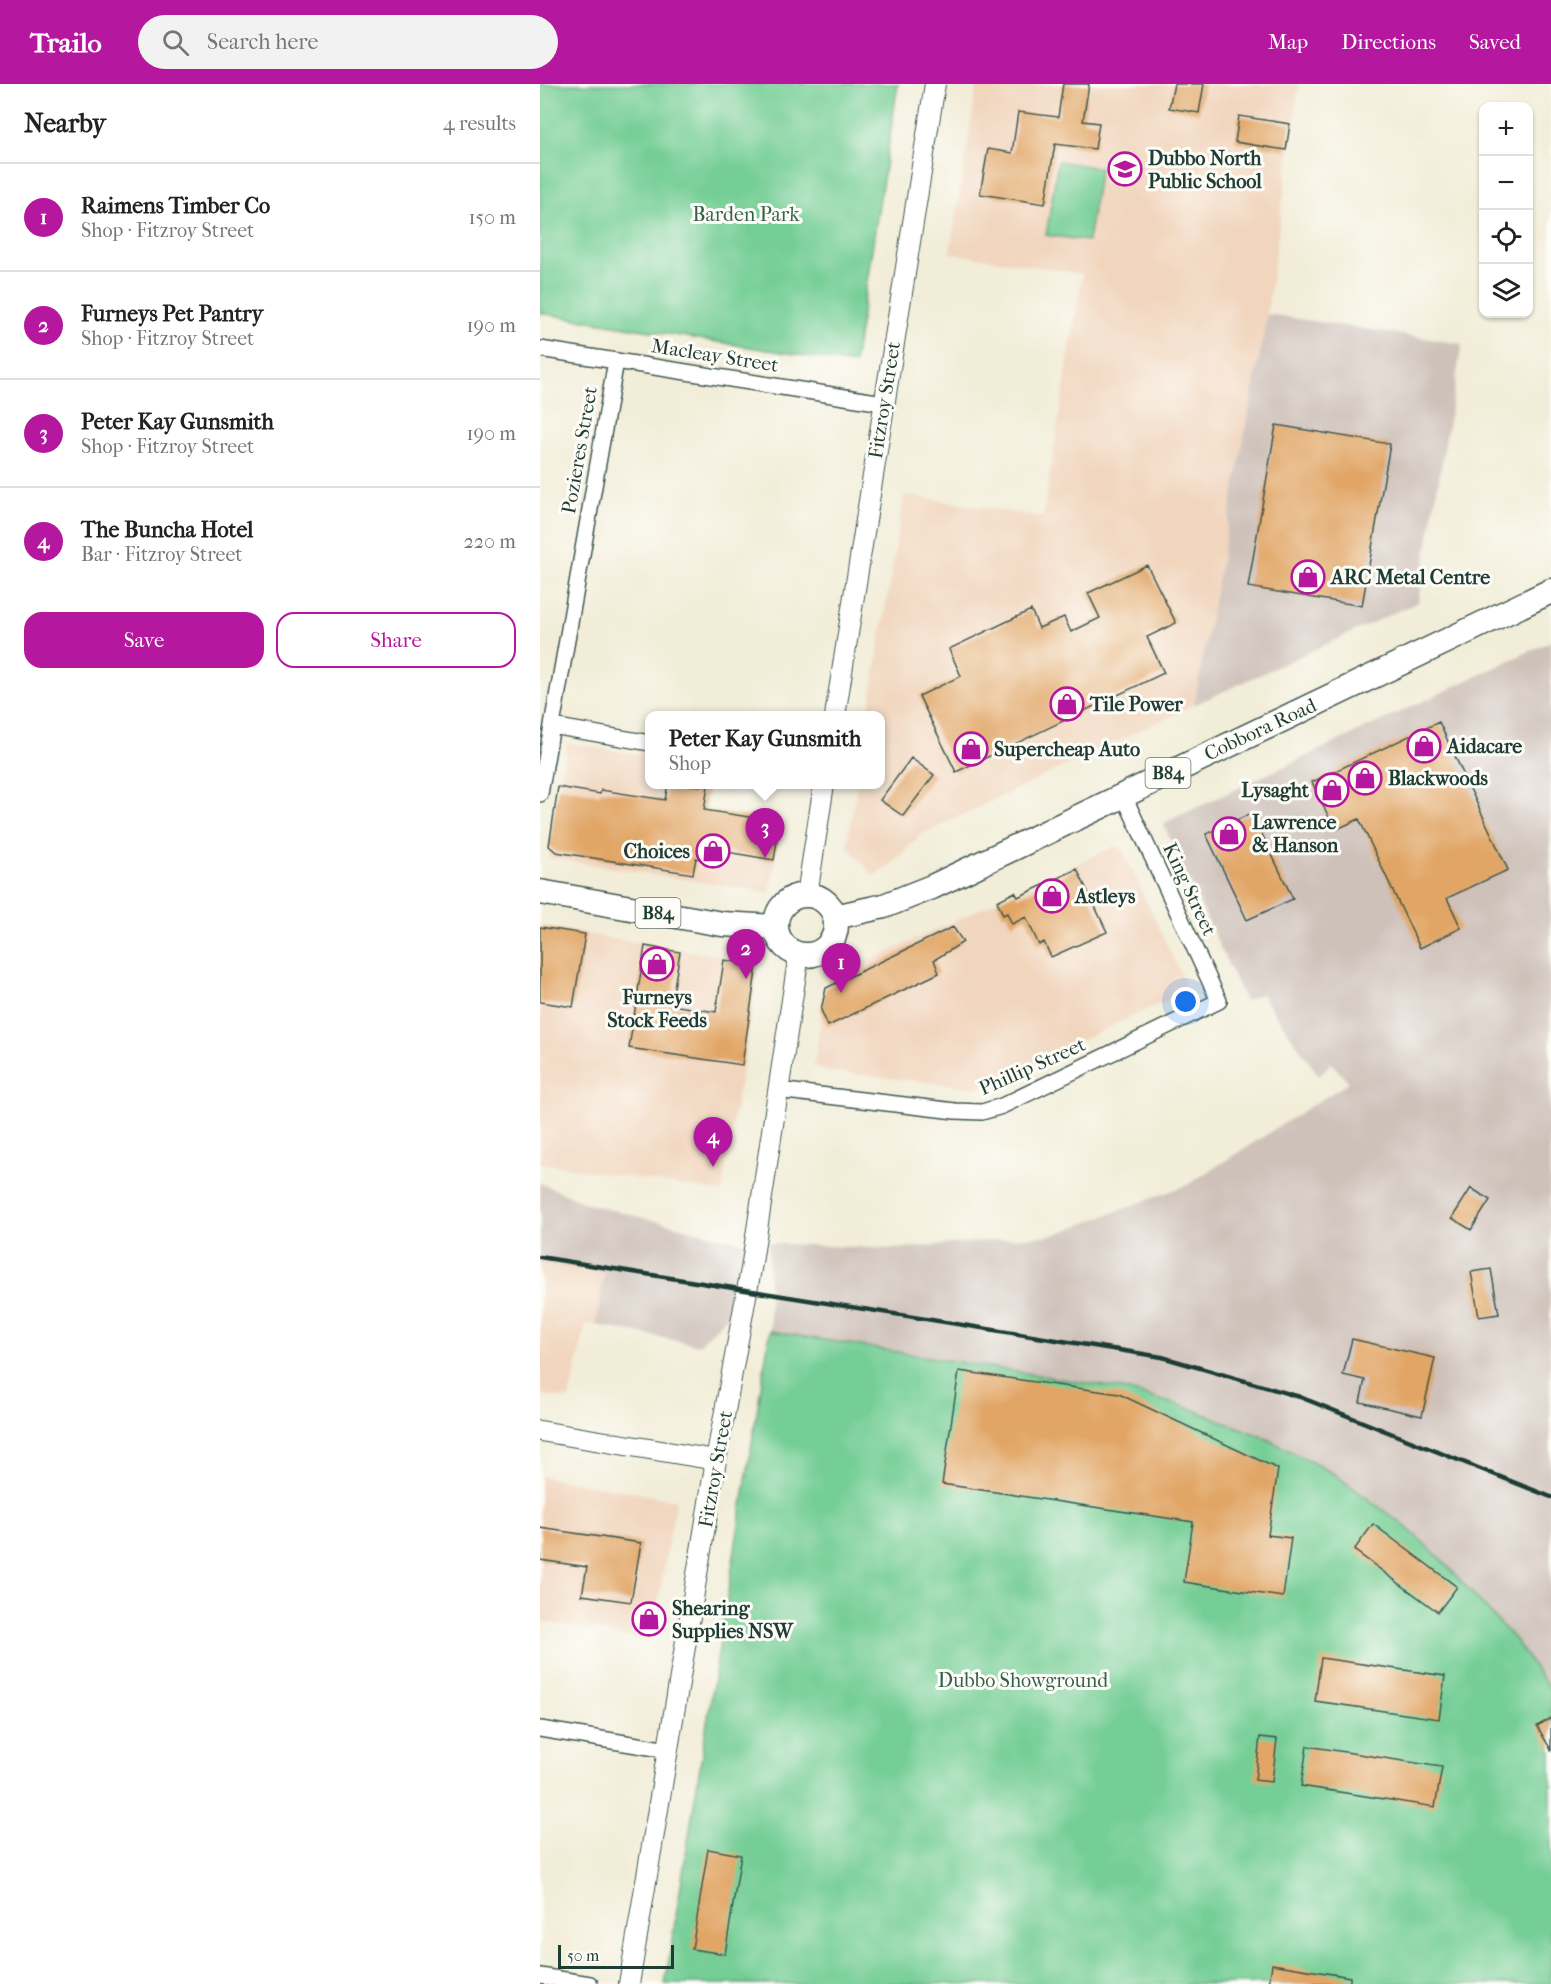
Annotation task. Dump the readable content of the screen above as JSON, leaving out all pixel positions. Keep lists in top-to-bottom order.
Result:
{
  "streets": {
    "main road": ["Cobbora Road", "B84"],
    "street": [
      "Macleay Street",
      "Fitzroy Street",
      "Pozieres Street",
      "King Street",
      "Phillip Street"
    ]
  },
  "crossings": [
    ["Macleay Street", "Fitzroy Street"],
    ["Macleay Street", "Pozieres Street"],
    ["Fitzroy Street", "Cobbora Road"],
    ["Fitzroy Street", "B84"],
    ["Fitzroy Street", "Phillip Street"],
    ["Cobbora Road", "B84"],
    ["Cobbora Road", "King Street"],
    ["King Street", "Phillip Street"]
  ],
  "parks": ["Barden Park", "Dubbo Showground"],
  "places": {
    "school or university": ["Dubbo North Public School"],
    "shop": [
      "ARC Metal Centre",
      "Tile Power",
      "Aidacare",
      "Supercheap Auto",
      "Blackwoods",
      "Lysaght",
      "Lawrence & Hanson",
      "Choices",
      "Astleys",
      "Furneys Stock Feeds",
      "Shearing Supplies NSW"
    ]
  },
  "scale_bar": "50 m",
  "page": {
    "header": "Trailo",
    "search": "Search here",
    "nav": ["Map", "Directions", "Saved"],
    "heading": ["Nearby", "4 results"],
    "map_buttons": ["+", "−"],
    "list": [
      {
        "mark": "1",
        "name": "Raimens Timber Co",
        "note": "Shop · Fitzroy Street",
        "value": "150 m"
      },
      {
        "mark": "2",
        "name": "Furneys Pet Pantry",
        "note": "Shop · Fitzroy Street",
        "value": "190 m"
      },
      {
        "mark": "3",
        "name": "Peter Kay Gunsmith",
        "note": "Shop · Fitzroy Street",
        "value": "190 m"
      },
      {
        "mark": "4",
        "name": "The Buncha Hotel",
        "note": "Bar · Fitzroy Street",
        "value": "220 m"
      }
    ],
    "buttons": ["Save", "Share"],
    "popup": ["Peter Kay Gunsmith", "Shop"],
    "pins": [
      "3",
      "2",
      "1",
      "4"
    ],
    "scale": "50 m"
  }
}
